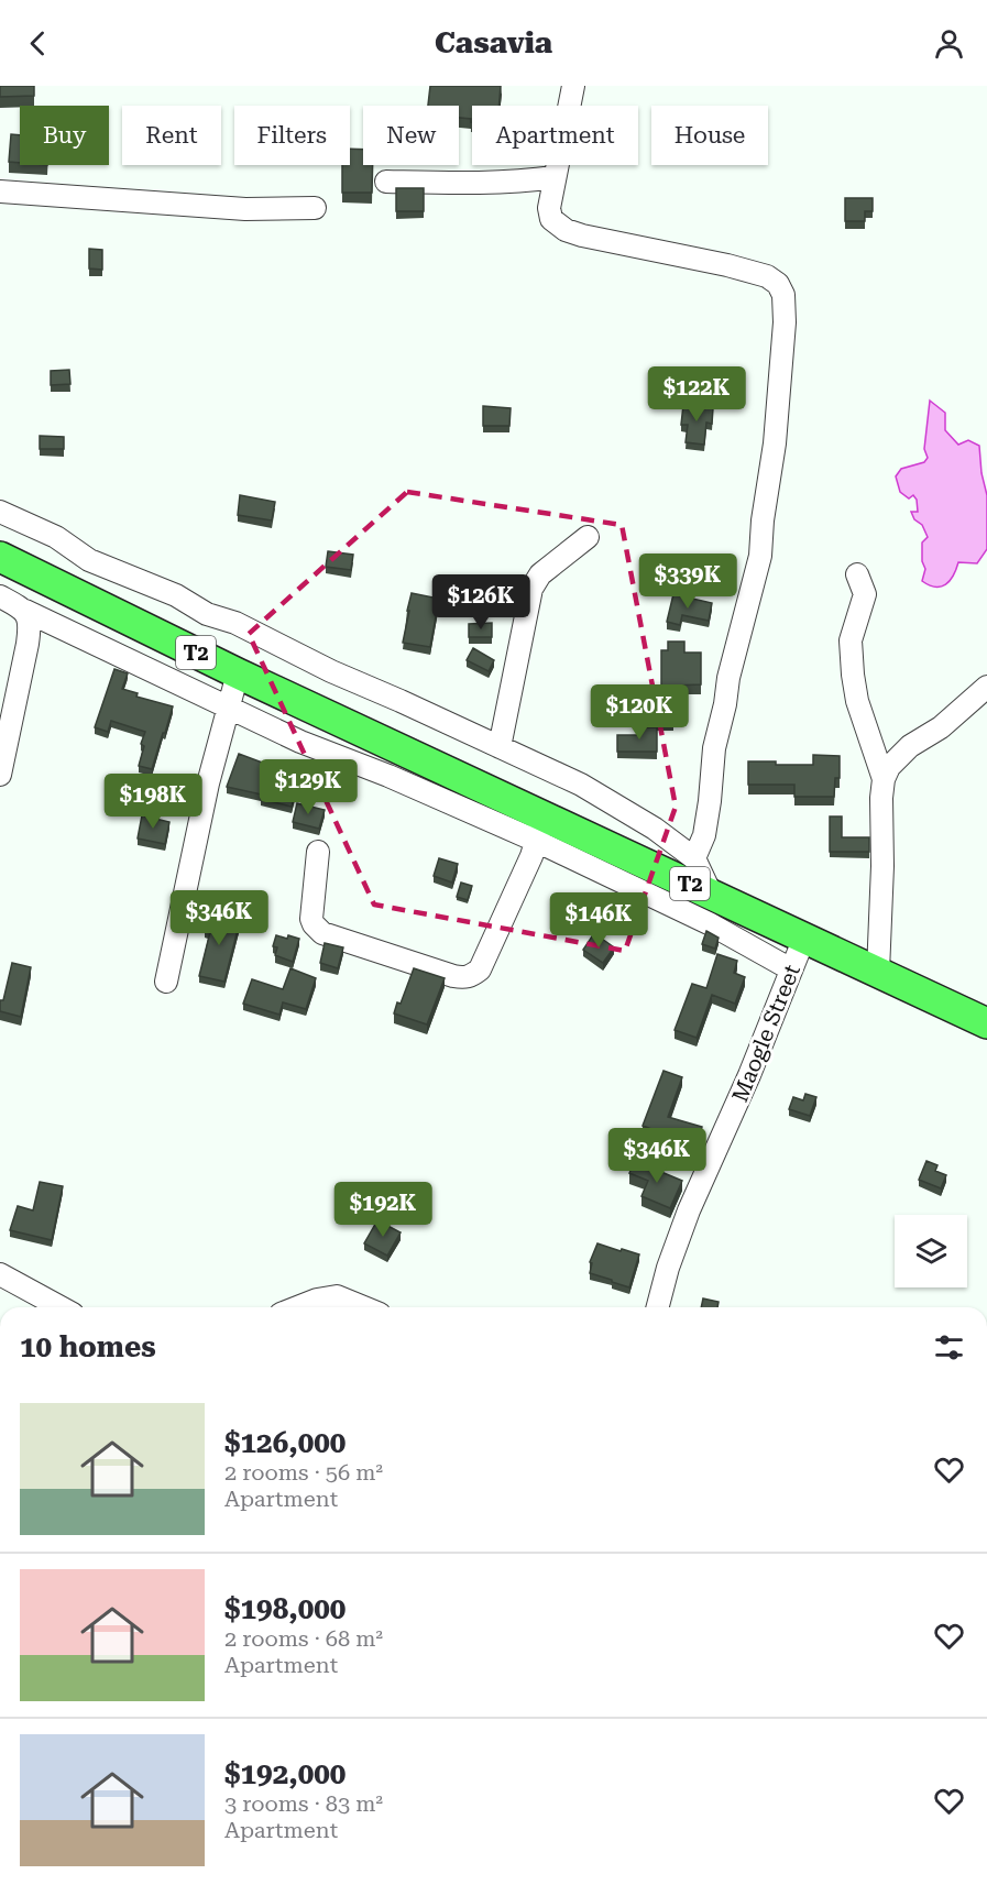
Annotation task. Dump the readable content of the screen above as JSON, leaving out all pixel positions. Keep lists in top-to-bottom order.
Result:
{
  "streets": {
    "highway": ["T2"],
    "street": ["Maogle Street"]
  },
  "crossings": [
    ["T2", "Maogle Street"]
  ],
  "page": {
    "header": "Casavia",
    "chip": [
      "Buy",
      "Rent",
      "Filters",
      "New",
      "Apartment",
      "House"
    ],
    "price": [
      "$122K",
      "$339K",
      "$126K",
      "$120K",
      "$129K",
      "$198K",
      "$346K",
      "$146K",
      "$346K",
      "$192K"
    ],
    "heading": "10 homes",
    "list": [
      {
        "name": "$126,000",
        "note": "2 rooms · 56 m² · Apartment"
      },
      {
        "name": "$198,000",
        "note": "2 rooms · 68 m² · Apartment"
      },
      {
        "name": "$192,000",
        "note": "3 rooms · 83 m² · Apartment"
      }
    ]
  }
}
